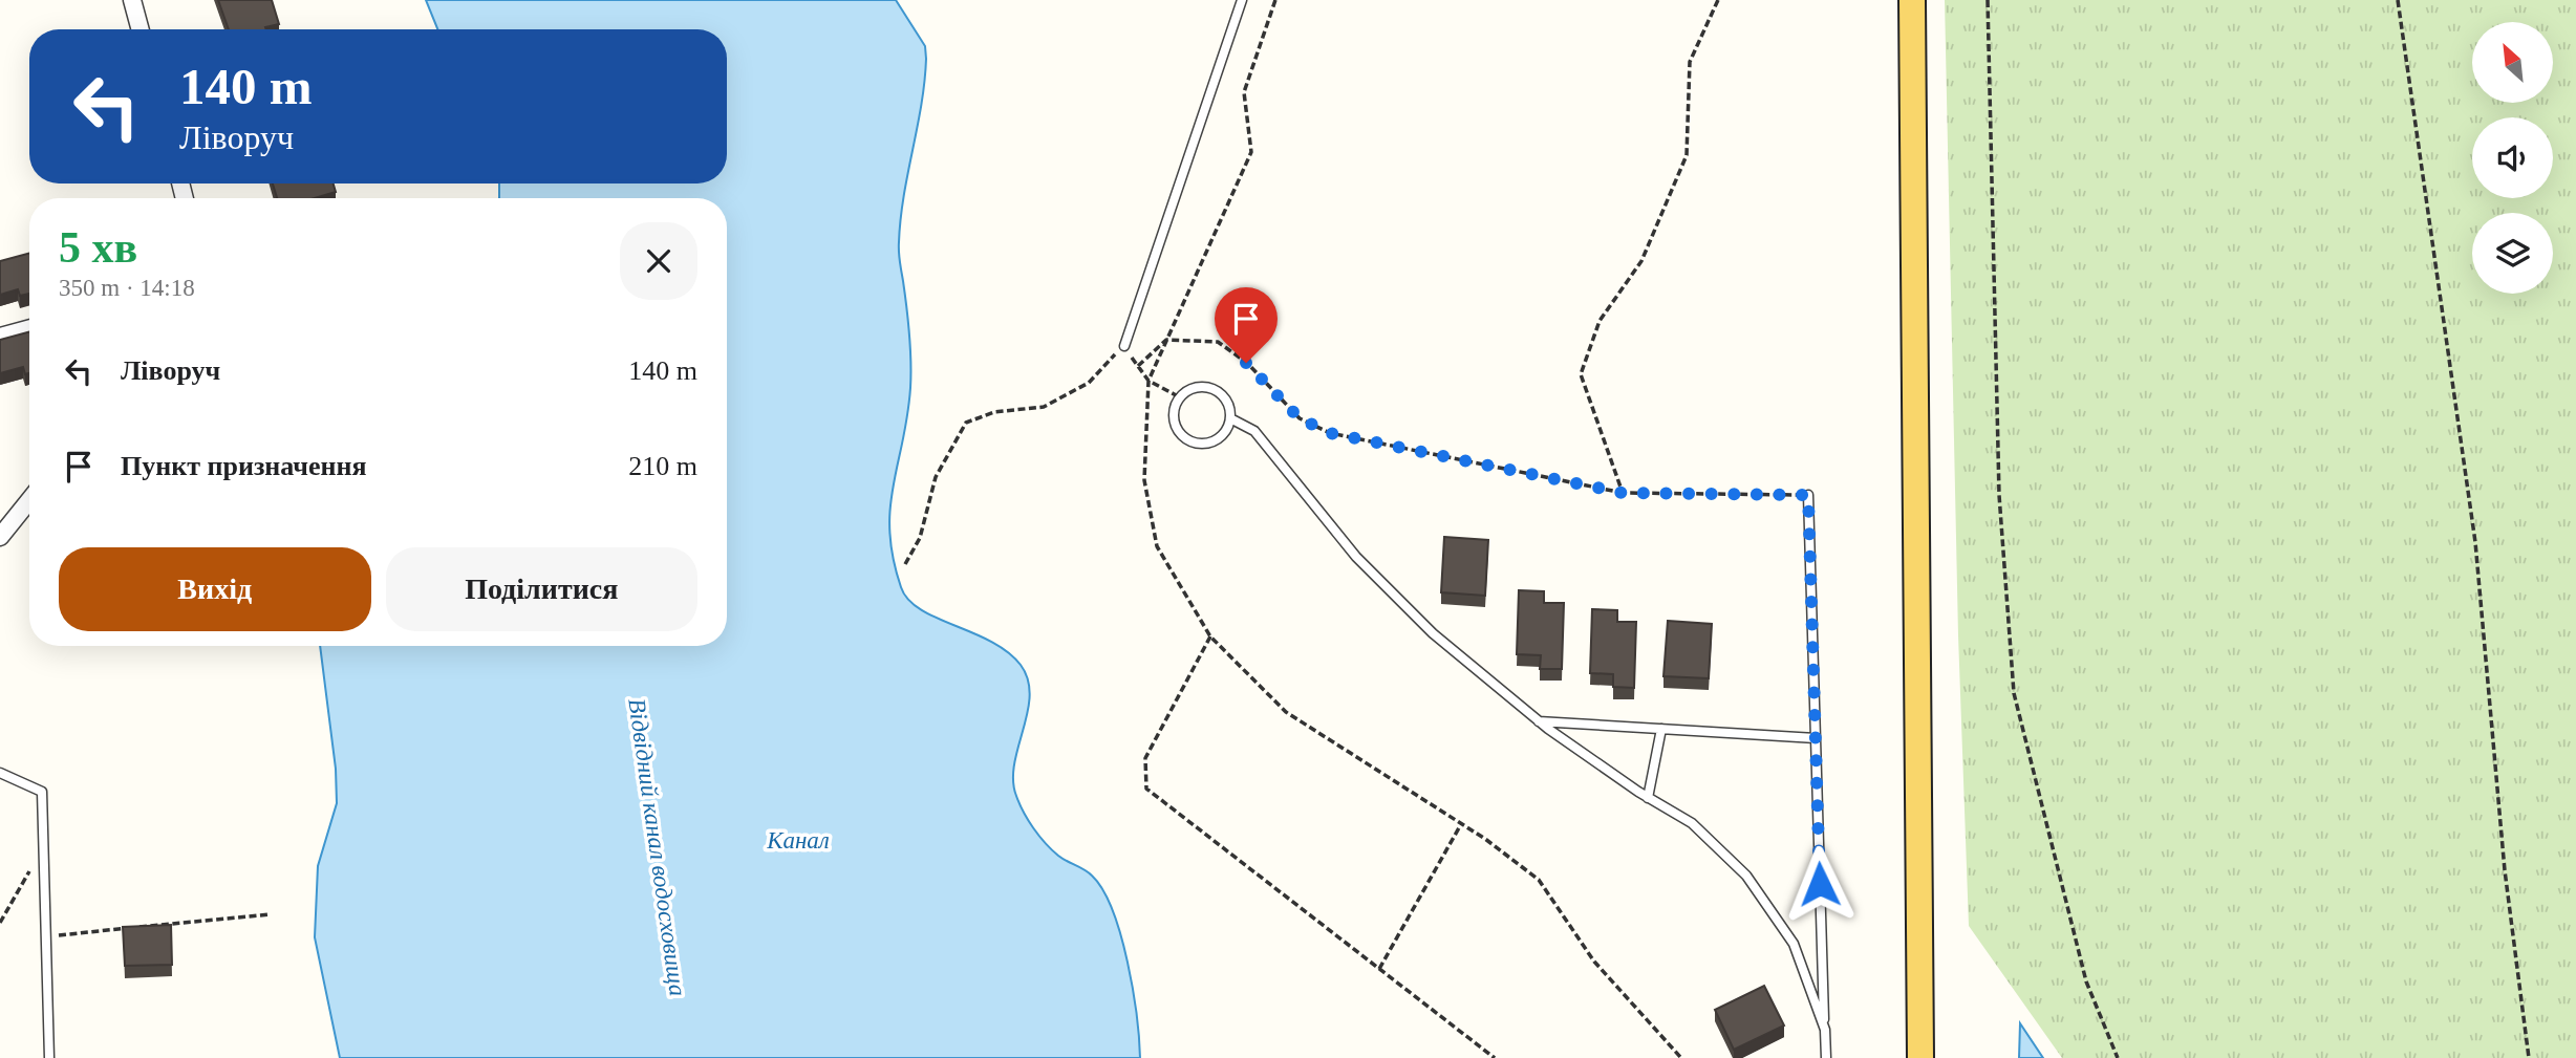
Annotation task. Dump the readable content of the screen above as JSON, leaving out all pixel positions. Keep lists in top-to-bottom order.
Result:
{
  "water": ["Канал", "Відвідний канал водосховища"],
  "north": "top left",
  "page": {
    "turn": ["140 m", "Ліворуч"],
    "heading": ["5 хв", "350 m · 14:18"],
    "list": [
      {
        "name": "Ліворуч",
        "value": "140 m"
      },
      {
        "name": "Пункт призначення",
        "value": "210 m"
      }
    ],
    "buttons": ["Вихід", "Поділитися"]
  }
}
